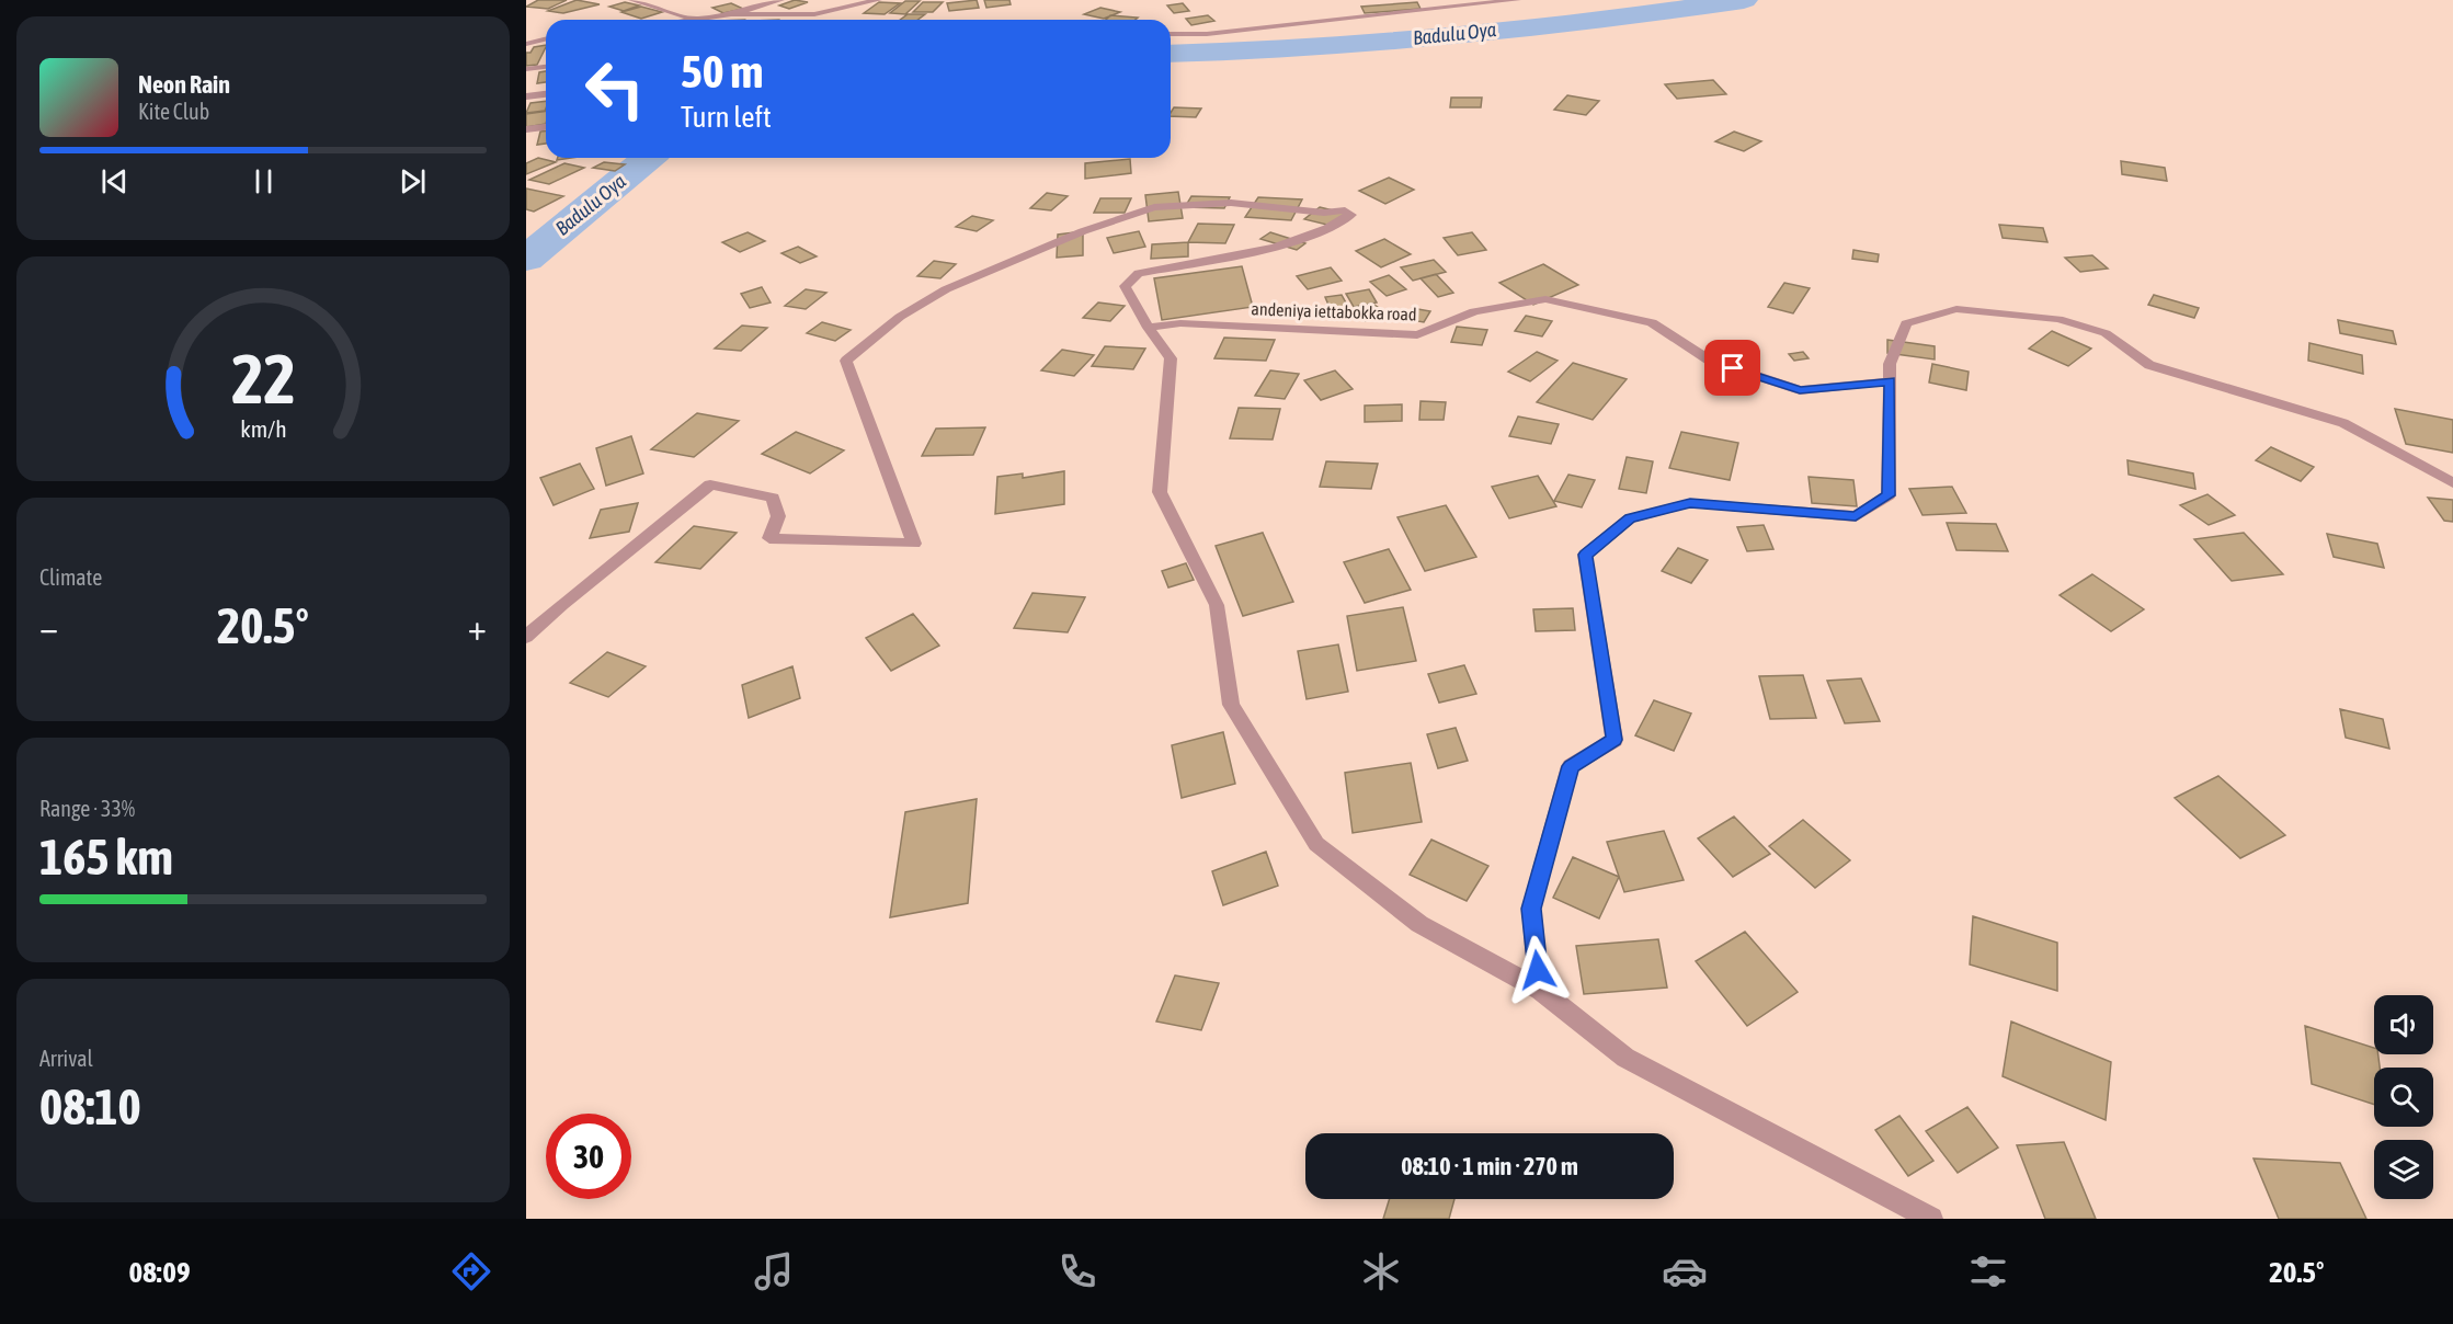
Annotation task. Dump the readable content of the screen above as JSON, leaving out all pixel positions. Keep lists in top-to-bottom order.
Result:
{
  "streets": {
    "street": ["andeniya iettabokka road"]
  },
  "water": ["Badulu Oya"],
  "page": {
    "turn": ["50 m", "Turn left"],
    "song": ["Neon Rain", "Kite Club"],
    "tile": [
      "Climate",
      ["Range · 33%", "165 km"],
      ["Arrival", "08:10"]
    ],
    "heat": ["−", "20.5°", "+"],
    "limit": "30",
    "trip": "08:10 · 1 min · 270 m",
    "tabs": ["08:09", "20.5°"],
    "gauge": ["22", "km/h"]
  }
}
